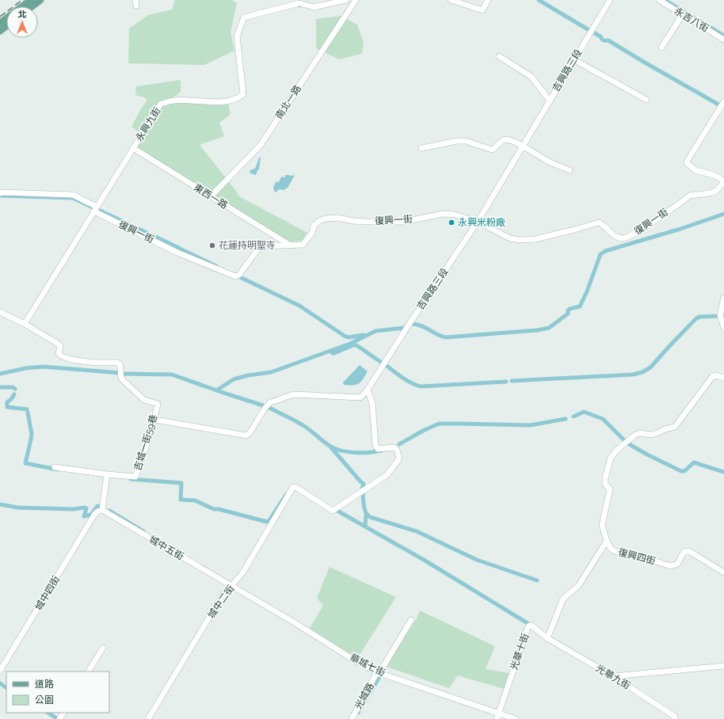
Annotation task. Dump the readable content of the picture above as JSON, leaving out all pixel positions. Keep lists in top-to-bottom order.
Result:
{
  "streets": {
    "street": [
      "永吉八街",
      "吉興路三段",
      "南北一路",
      "永興九街",
      "東西一路",
      "復興一街",
      "吉城一街59巷",
      "城中五街",
      "復興四街",
      "城中四街",
      "城中二街",
      "光華十街",
      "華城七街",
      "光華九街",
      "光城路"
    ]
  },
  "crossings": [
    ["吉興路三段", "復興一街"],
    ["吉興路三段", "城中二街"],
    ["南北一路", "東西一路"],
    ["永興九街", "東西一路"],
    ["永興九街", "復興一街"],
    ["永興九街", "吉城一街59巷"],
    ["東西一路", "復興一街"],
    ["城中五街", "城中四街"],
    ["城中五街", "城中二街"],
    ["城中五街", "華城七街"],
    ["城中二街", "華城七街"],
    ["光華十街", "華城七街"],
    ["光華十街", "光華九街"],
    ["華城七街", "光城路"]
  ],
  "places": ["永興米粉廠", "花蓮持明聖寺"],
  "legend": ["道路", "公園"],
  "north": "top"
}
